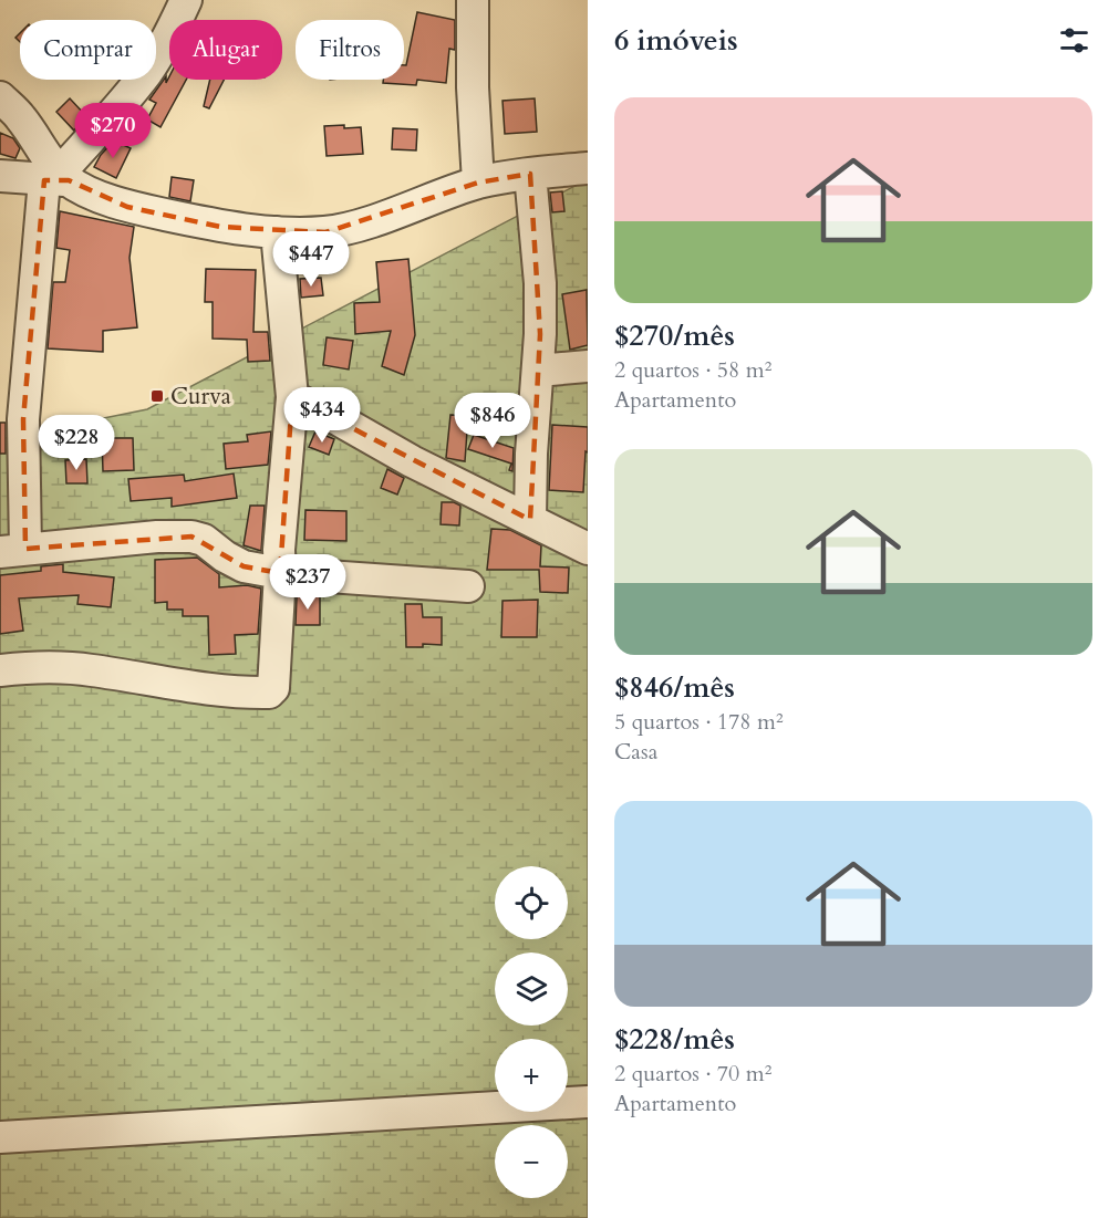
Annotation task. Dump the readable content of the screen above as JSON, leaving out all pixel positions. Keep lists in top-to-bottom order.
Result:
{
  "places": {
    "transit": ["Curva"]
  },
  "page": {
    "heading": "6 imóveis",
    "chip": ["Comprar", "Alugar", "Filtros"],
    "list": [
      {
        "name": "$270/mês",
        "note": "2 quartos · 58 m² · Apartamento"
      },
      {
        "name": "$846/mês",
        "note": "5 quartos · 178 m² · Casa"
      },
      {
        "name": "$228/mês",
        "note": "2 quartos · 70 m² · Apartamento"
      }
    ],
    "price": [
      "$270",
      "$447",
      "$434",
      "$846",
      "$228",
      "$237"
    ],
    "map_buttons": ["+", "−"]
  }
}
